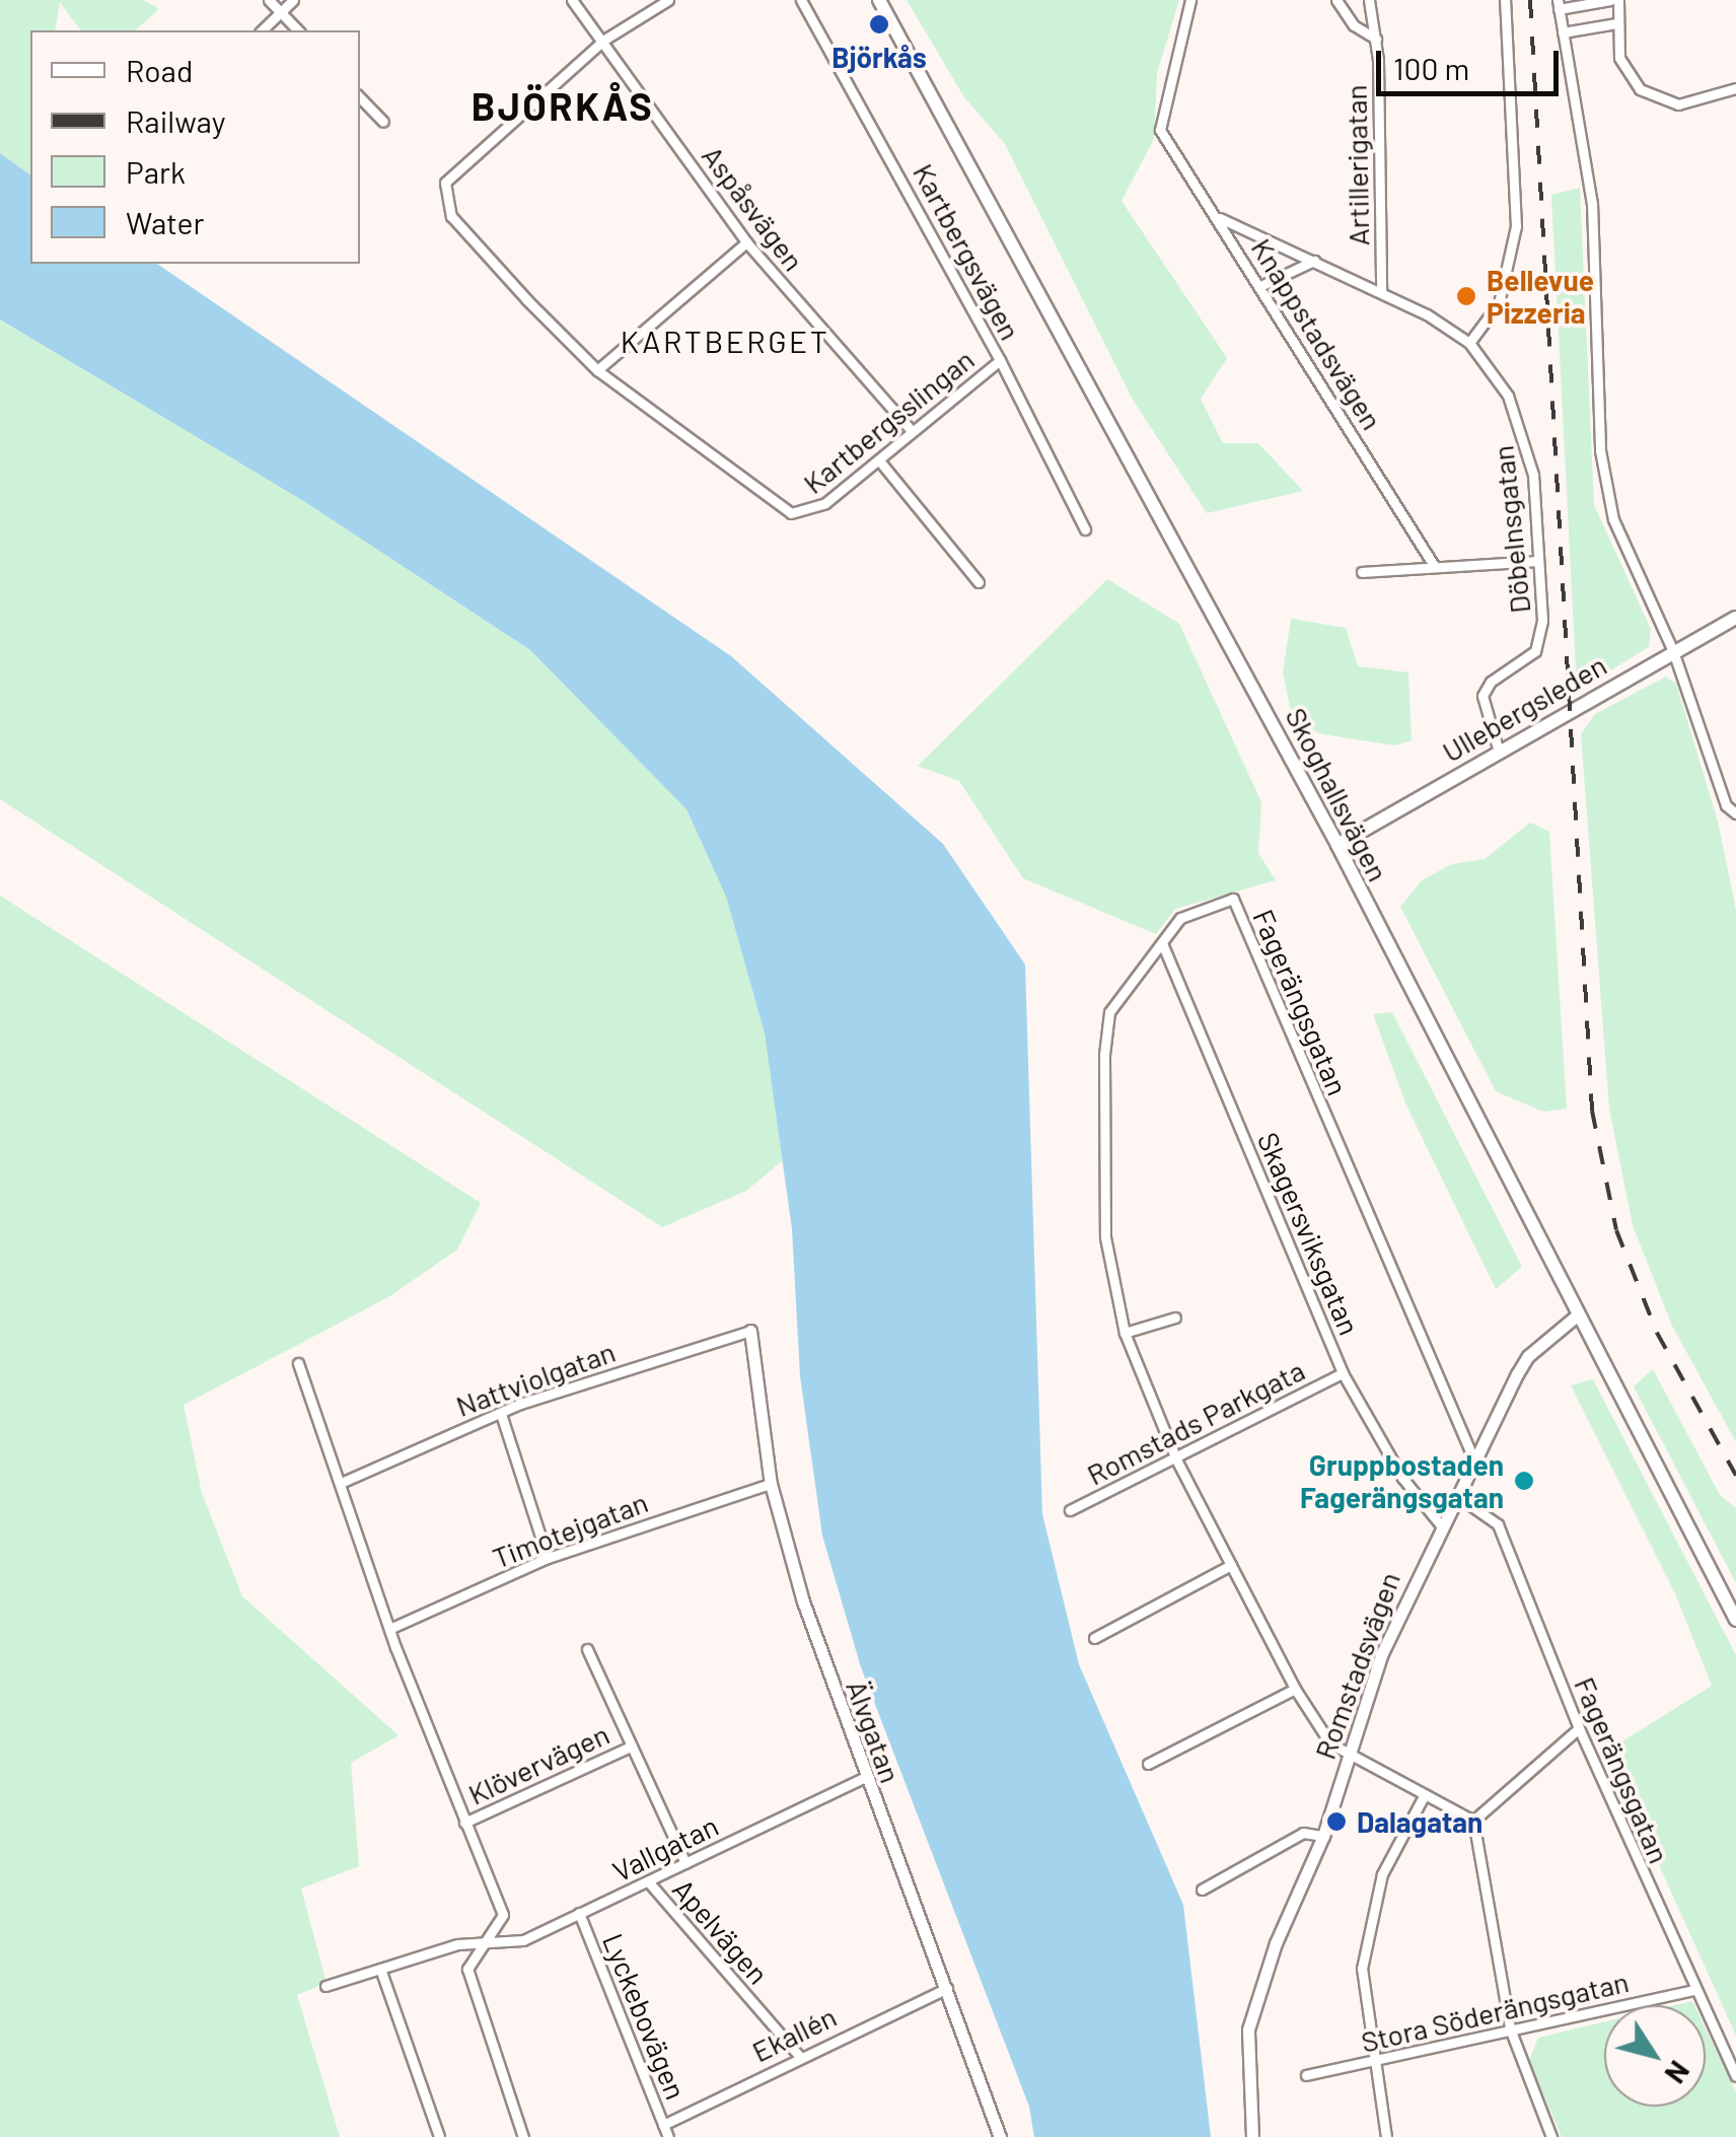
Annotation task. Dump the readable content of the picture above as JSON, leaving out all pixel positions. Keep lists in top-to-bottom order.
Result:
{
  "streets": {
    "main road": ["Ullebergsleden", "Skoghallsvägen"],
    "street": [
      "Artillerigatan",
      "Aspåsvägen",
      "Kartbergsvägen",
      "Knappstadsvägen",
      "Kartbergsslingan",
      "Döbelnsgatan",
      "Fagerängsgatan",
      "Skagersviksgatan",
      "Nattviolgatan",
      "Romstads Parkgata",
      "Timotejgatan",
      "Romstadsvägen",
      "Älvgatan",
      "Klövervägen",
      "Vallgatan",
      "Apelvägen",
      "Stora Söderängsgatan",
      "Lyckebovägen",
      "Ekallén"
    ]
  },
  "crossings": [
    ["Artillerigatan", "Döbelnsgatan"],
    ["Aspåsvägen", "Kartbergsslingan"],
    ["Kartbergsvägen", "Kartbergsslingan"],
    ["Knappstadsvägen", "Döbelnsgatan"],
    ["Döbelnsgatan", "Ullebergsleden"],
    ["Ullebergsleden", "Skoghallsvägen"],
    ["Skoghallsvägen", "Romstadsvägen"],
    ["Fagerängsgatan", "Skagersviksgatan"],
    ["Fagerängsgatan", "Romstadsvägen"],
    ["Fagerängsgatan", "Stora Söderängsgatan"],
    ["Skagersviksgatan", "Romstads Parkgata"],
    ["Skagersviksgatan", "Romstadsvägen"],
    ["Nattviolgatan", "Älvgatan"],
    ["Timotejgatan", "Älvgatan"],
    ["Älvgatan", "Vallgatan"],
    ["Älvgatan", "Ekallén"],
    ["Vallgatan", "Apelvägen"],
    ["Vallgatan", "Lyckebovägen"],
    ["Apelvägen", "Ekallén"],
    ["Lyckebovägen", "Ekallén"]
  ],
  "districts": ["BJÖRKÅS", "KARTBERGET"],
  "places": [
    "Björkås",
    "Bellevue Pizzeria",
    "Gruppbostaden Fagerängsgatan",
    "Dalagatan"
  ],
  "legend": [
    "Road",
    "Railway",
    "Park",
    "Water"
  ],
  "scale_bar": "100 m",
  "north": "bottom right"
}
